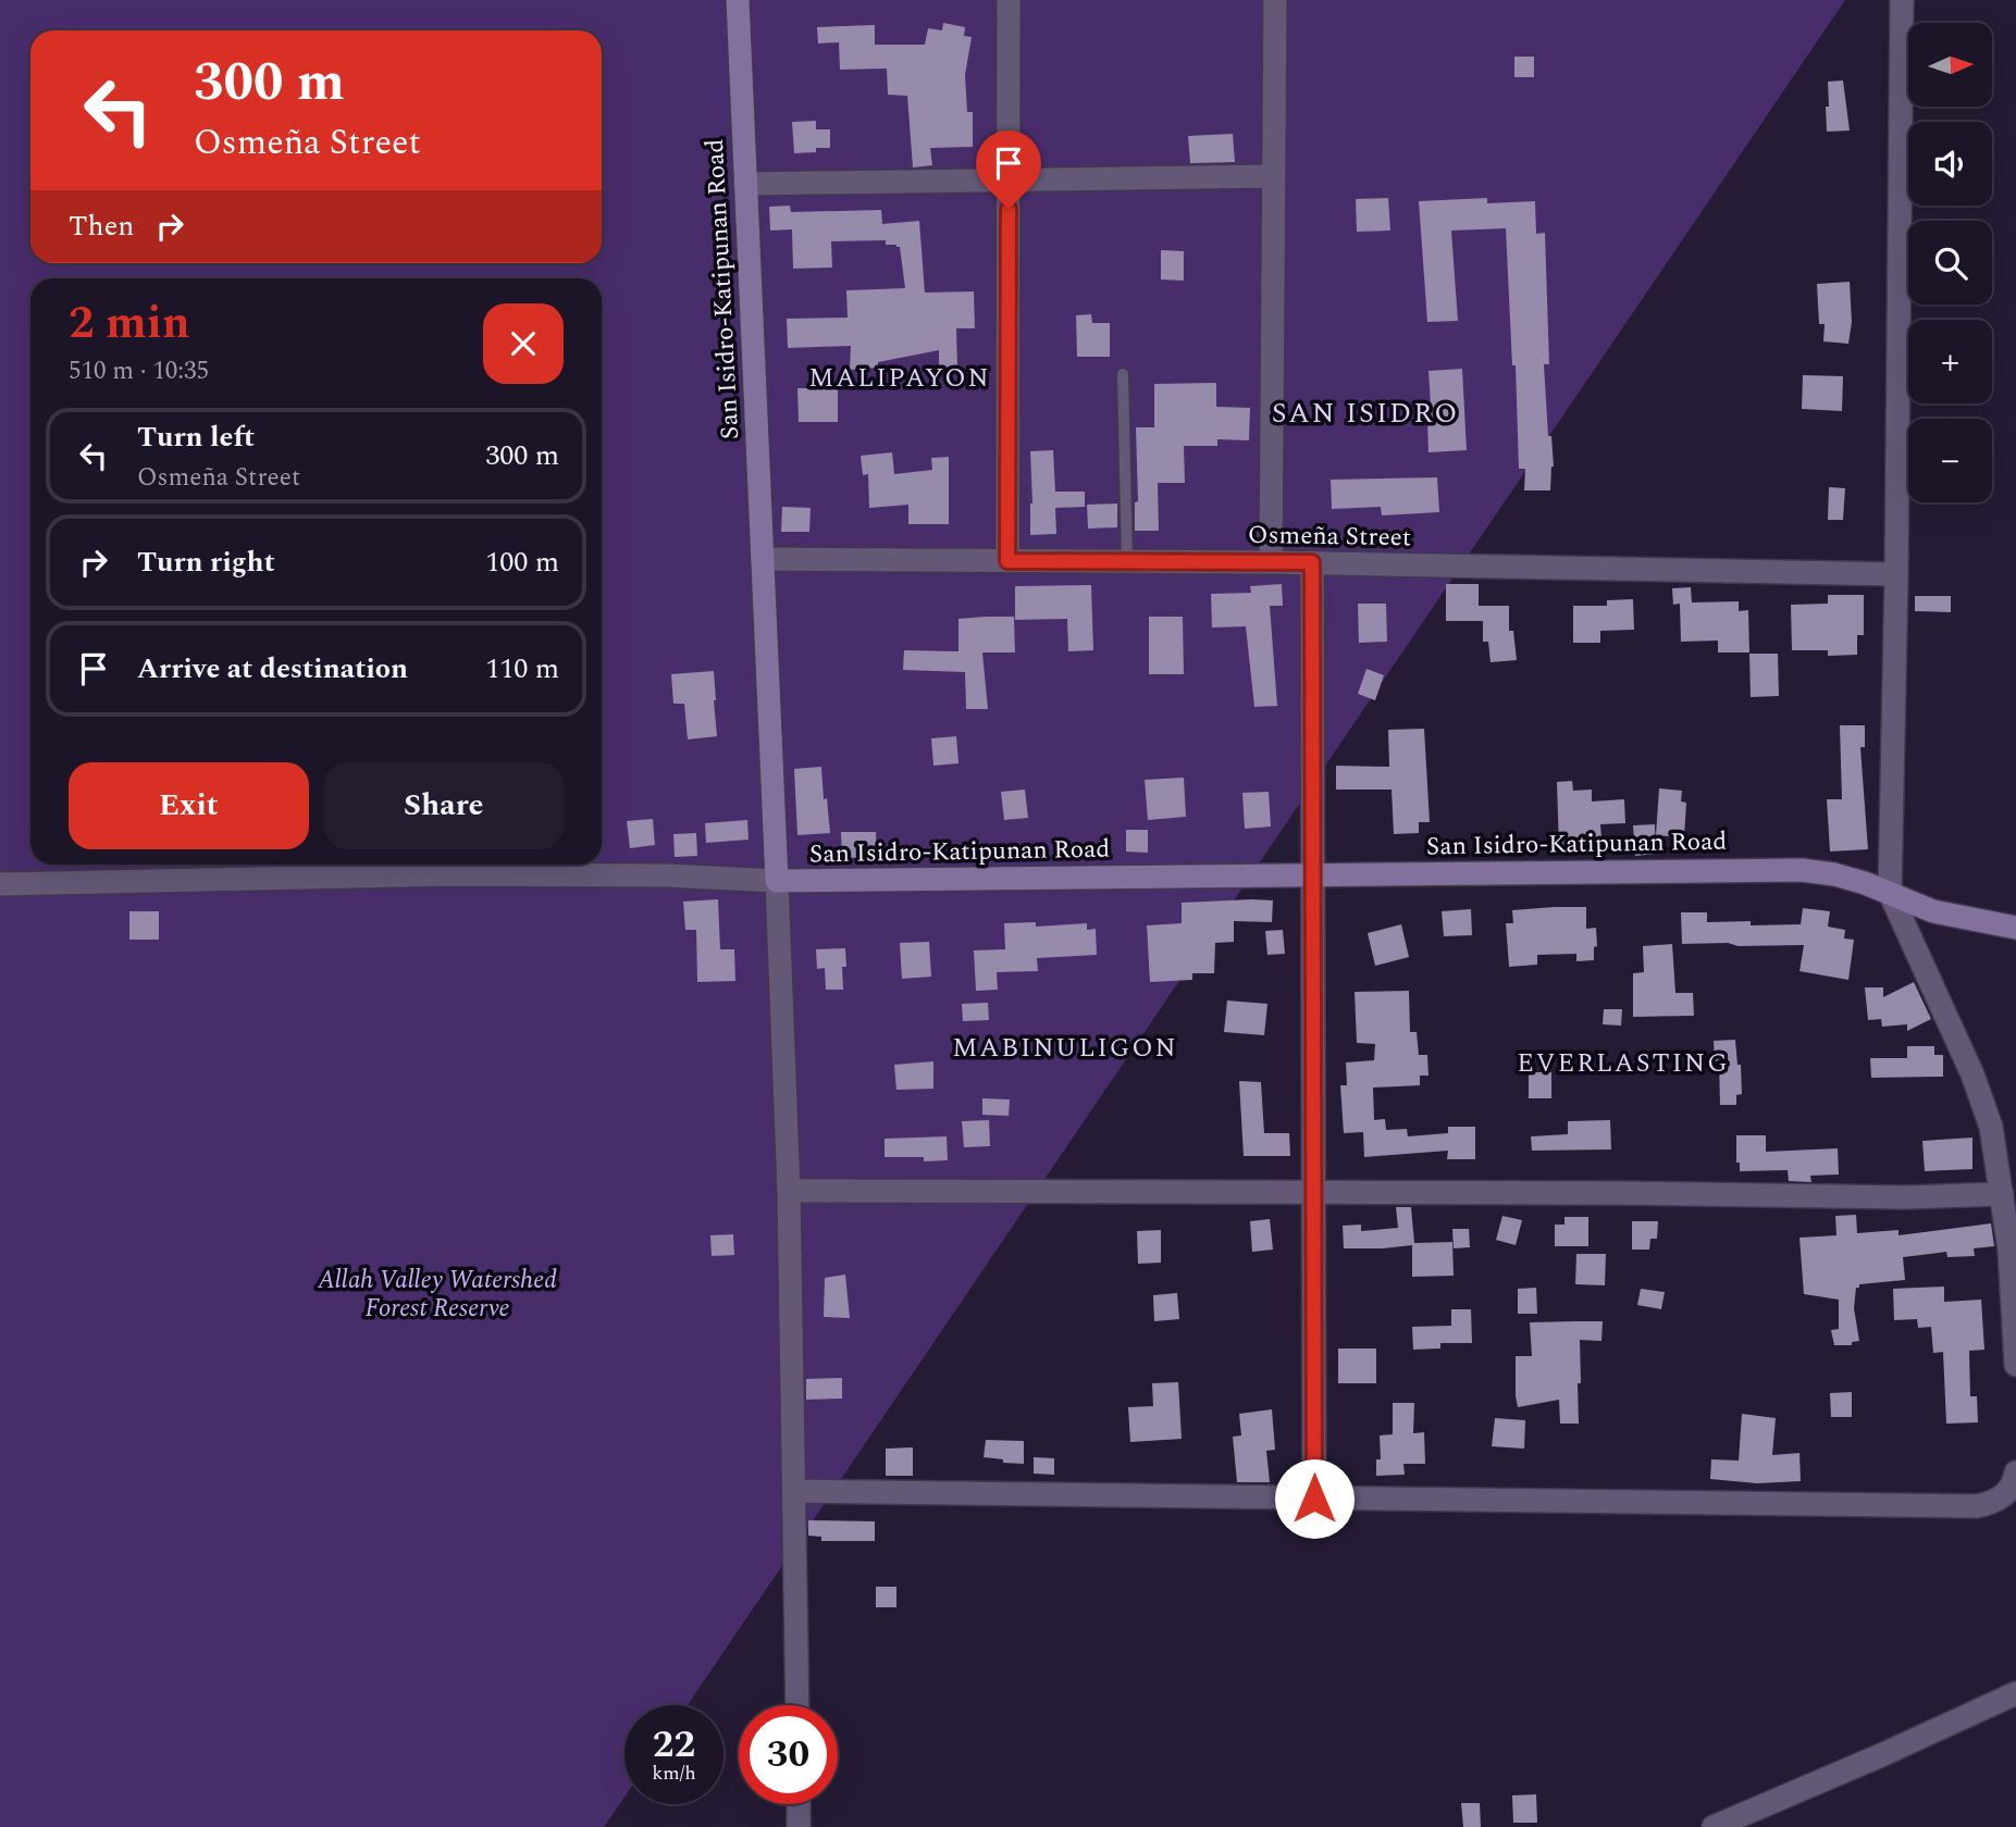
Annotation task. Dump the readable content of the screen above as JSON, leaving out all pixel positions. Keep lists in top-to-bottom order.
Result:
{
  "streets": {
    "street": ["San Isidro-Katipunan Road", "Osmeña Street"]
  },
  "crossings": [
    ["San Isidro-Katipunan Road", "Osmeña Street"]
  ],
  "districts": [
    "MALIPAYON",
    "SAN ISIDRO",
    "MABINULIGON",
    "EVERLASTING"
  ],
  "parks": ["Allah Valley Watershed Forest Reserve"],
  "north": "right",
  "page": {
    "map_buttons": ["+", "−"],
    "turn": ["300 m", "Osmeña Street"],
    "then": "Then",
    "heading": ["2 min", "510 m · 10:35"],
    "list": [
      {
        "name": "Turn left",
        "note": "Osmeña Street",
        "value": "300 m"
      },
      {
        "name": "Turn right",
        "value": "100 m"
      },
      {
        "name": "Arrive at destination",
        "value": "110 m"
      }
    ],
    "buttons": ["Exit", "Share"],
    "speed": "22 km/h",
    "limit": "30"
  }
}
